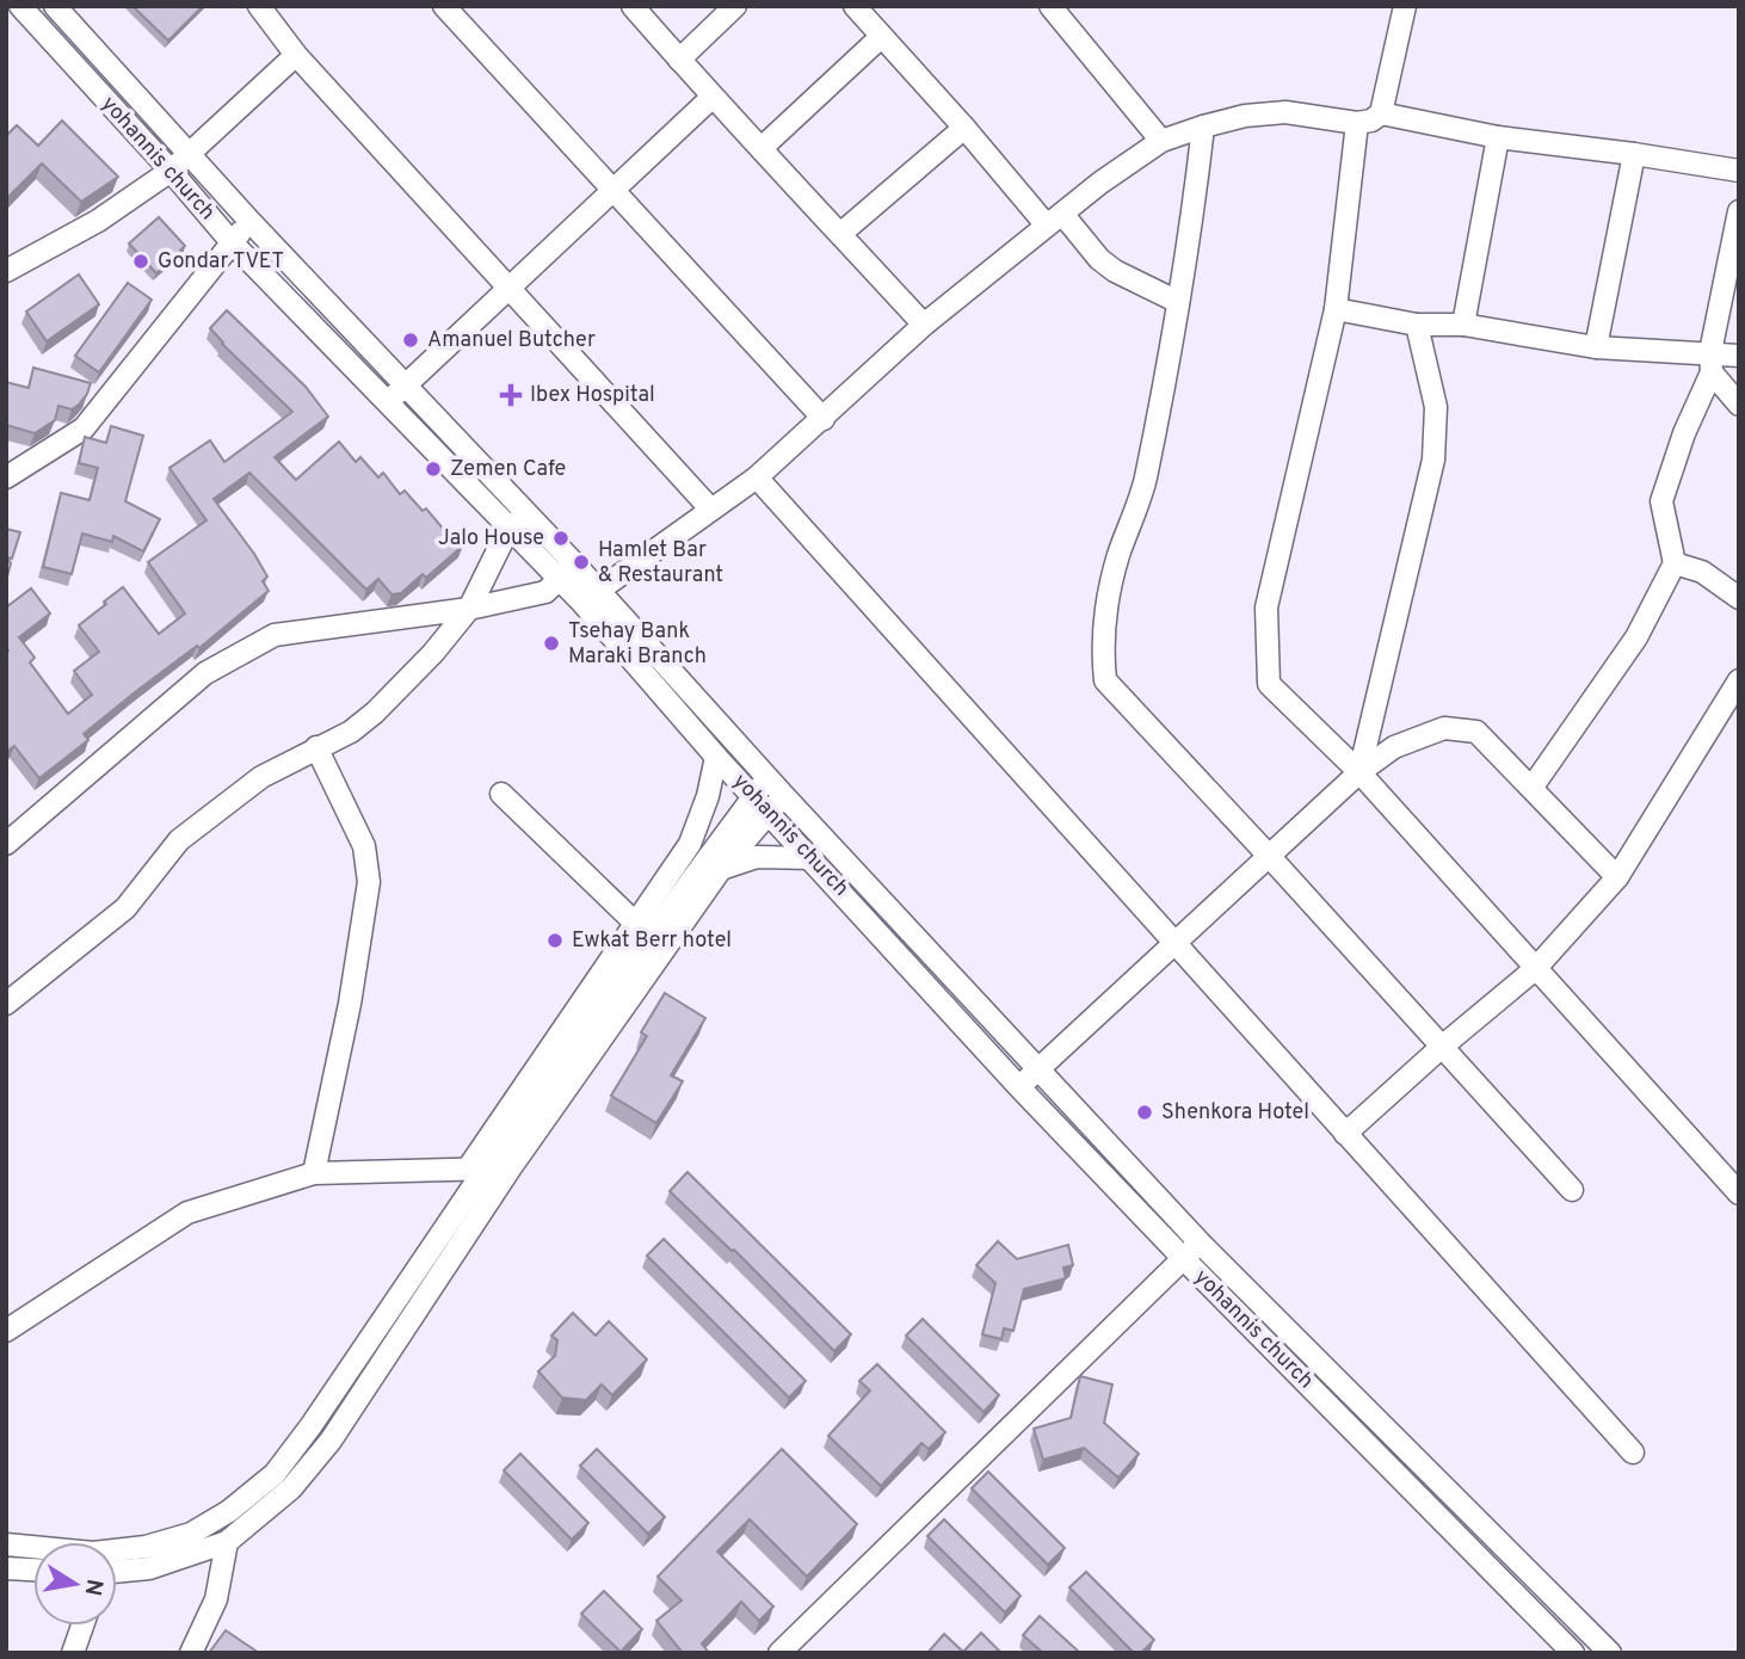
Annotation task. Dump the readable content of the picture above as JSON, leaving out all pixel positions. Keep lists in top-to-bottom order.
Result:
{
  "streets": {
    "street": ["yohannis church"]
  },
  "places": {
    "other": [
      "Gondar TVET",
      "Amanuel Butcher",
      "Zemen Cafe",
      "Jalo House",
      "Hamlet Bar & Restaurant",
      "Tsehay Bank Maraki Branch",
      "Ewkat Berr hotel",
      "Shenkora Hotel"
    ],
    "health": ["Ibex Hospital"]
  },
  "north": "right"
}
